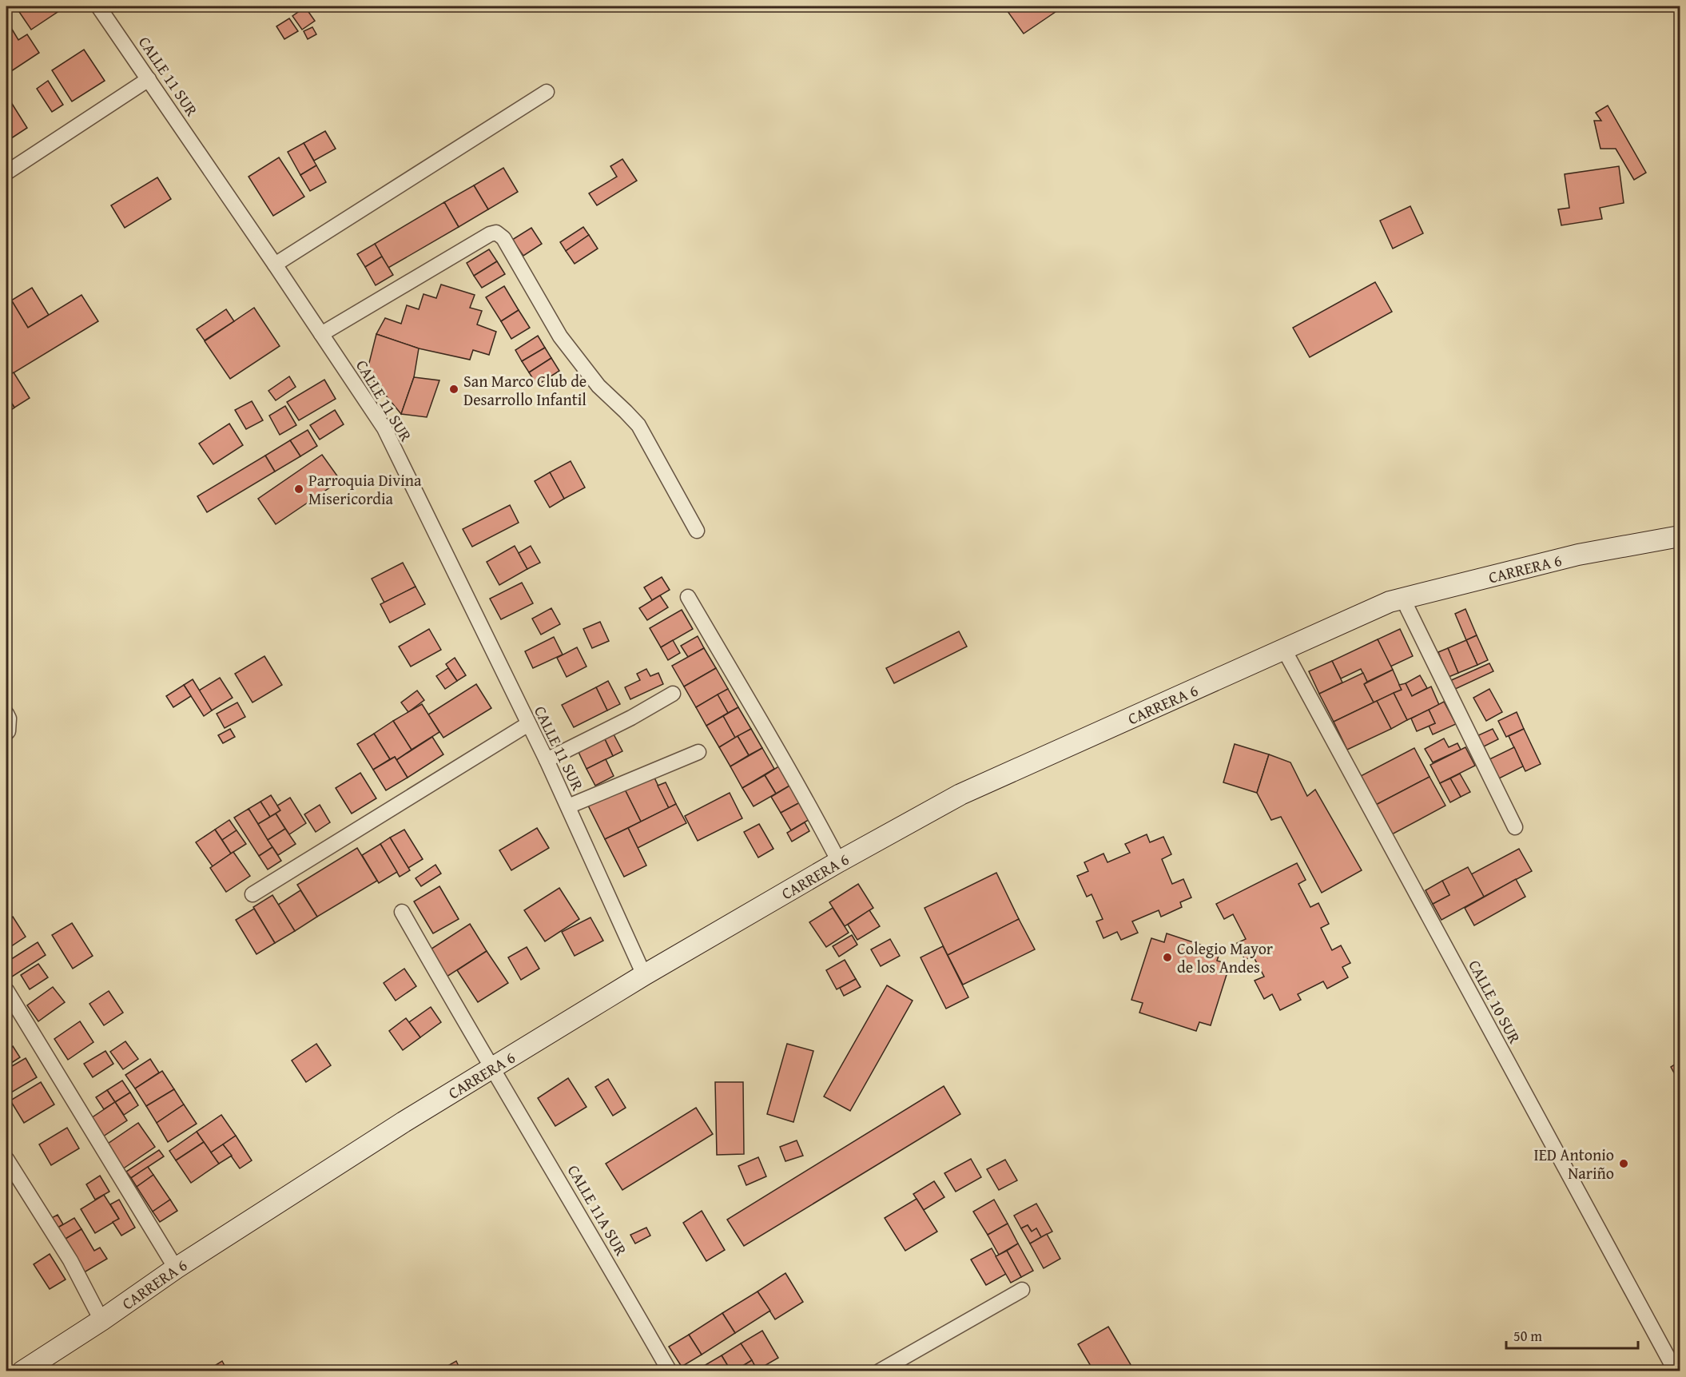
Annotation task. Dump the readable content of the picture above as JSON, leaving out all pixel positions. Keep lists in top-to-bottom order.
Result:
{
  "streets": {
    "main road": ["CARRERA 6"],
    "street": ["CALLE 11 SUR", "CALLE 10 SUR", "CALLE 11A SUR"]
  },
  "crossings": [
    ["CALLE 11 SUR", "CARRERA 6"],
    ["CARRERA 6", "CALLE 10 SUR"],
    ["CARRERA 6", "CALLE 11A SUR"]
  ],
  "places": [
    "San Marco Club de Desarrollo Infantil",
    "Parroquia Divina Misericordia",
    "Colegio Mayor de los Andes",
    "IED Antonio Nariño"
  ],
  "scale_bar": "50 m"
}
